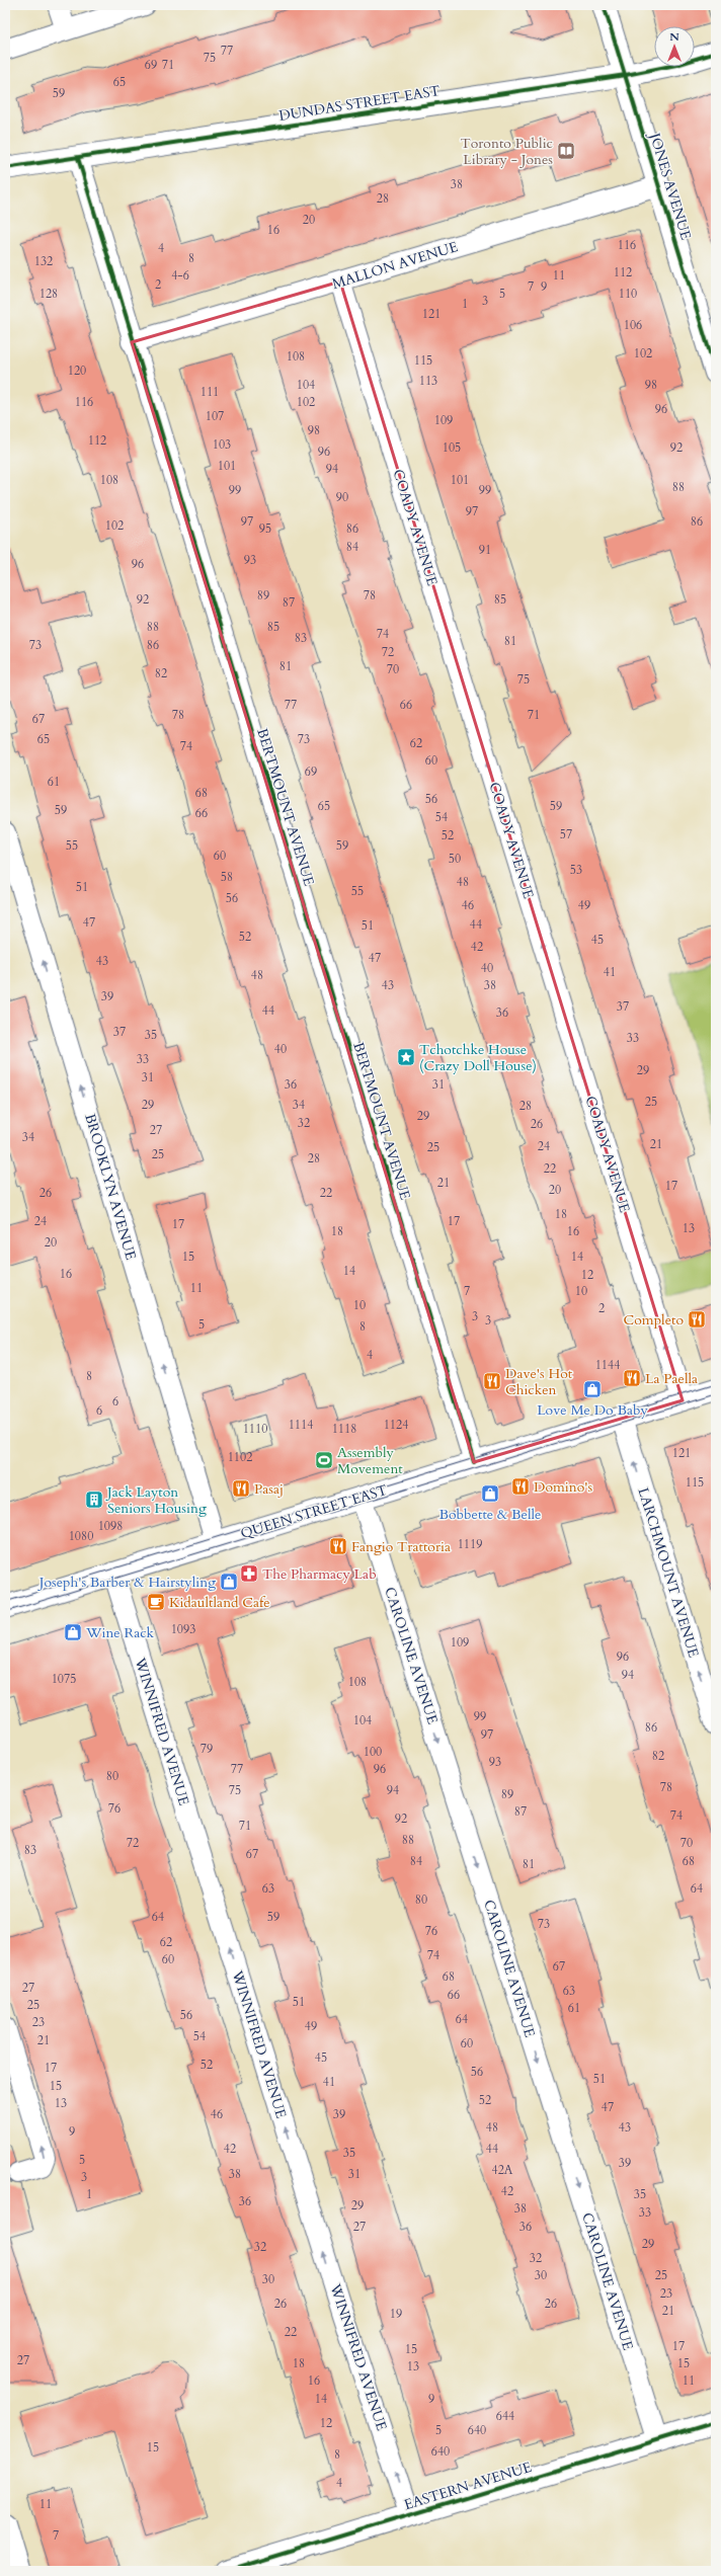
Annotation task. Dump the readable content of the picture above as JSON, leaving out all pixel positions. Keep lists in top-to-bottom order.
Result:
{
  "streets": {
    "main road": [
      "DUNDAS STREET EAST",
      "JONES AVENUE",
      "QUEEN STREET EAST",
      "EASTERN AVENUE"
    ],
    "street": [
      "MALLON AVENUE",
      "COADY AVENUE",
      "BERTMOUNT AVENUE",
      "BROOKLYN AVENUE",
      "LARCHMOUNT AVENUE",
      "CAROLINE AVENUE",
      "WINNIFRED AVENUE"
    ]
  },
  "crossings": [
    ["DUNDAS STREET EAST", "JONES AVENUE"],
    ["DUNDAS STREET EAST", "BERTMOUNT AVENUE"],
    ["JONES AVENUE", "MALLON AVENUE"],
    ["MALLON AVENUE", "COADY AVENUE"],
    ["MALLON AVENUE", "BERTMOUNT AVENUE"],
    ["COADY AVENUE", "QUEEN STREET EAST"],
    ["BERTMOUNT AVENUE", "QUEEN STREET EAST"],
    ["BROOKLYN AVENUE", "QUEEN STREET EAST"],
    ["QUEEN STREET EAST", "LARCHMOUNT AVENUE"],
    ["QUEEN STREET EAST", "CAROLINE AVENUE"],
    ["QUEEN STREET EAST", "WINNIFRED AVENUE"],
    ["CAROLINE AVENUE", "EASTERN AVENUE"],
    ["WINNIFRED AVENUE", "EASTERN AVENUE"]
  ],
  "one_way": [
    "COADY AVENUE",
    "BROOKLYN AVENUE",
    "LARCHMOUNT AVENUE",
    "CAROLINE AVENUE",
    "WINNIFRED AVENUE"
  ],
  "places": {
    "library": ["Toronto Public Library - Jones"],
    "place": ["Tchotchke House (Crazy Doll House)"],
    "restaurant": [
      "Completo",
      "La Paella",
      "Dave's Hot Chicken",
      "Domino's",
      "Pasaj",
      "Fangio Trattoria"
    ],
    "shop": [
      "Love Me Do Baby",
      "Bobbette & Belle",
      "Joseph's Barber & Hairstyling",
      "Wine Rack"
    ],
    "sports": ["Assembly Movement"],
    "building": ["Jack Layton Seniors Housing"],
    "pharmacy": ["The Pharmacy Lab"],
    "cafe": ["Kidaultland Cafe"]
  },
  "house_numbers": [
    "77",
    "75",
    "69",
    "71",
    "65",
    "59",
    "38",
    "28",
    "20",
    "16",
    "116",
    "4",
    "8",
    "132",
    "112",
    "4-6",
    "11",
    "2",
    "7",
    "9",
    "128",
    "5",
    "110",
    "3",
    "1",
    "121",
    "106",
    "102",
    "108",
    "115",
    "120",
    "113",
    "104",
    "98",
    "111",
    "116",
    "102",
    "96",
    "107",
    "109",
    "98",
    "112",
    "103",
    "105",
    "92",
    "96",
    "101",
    "94",
    "108",
    "101",
    "88",
    "99",
    "99",
    "90",
    "97",
    "97",
    "86",
    "102",
    "95",
    "86",
    "84",
    "91",
    "93",
    "96",
    "89",
    "78",
    "92",
    "85",
    "87",
    "88",
    "85",
    "74",
    "83",
    "81",
    "73",
    "86",
    "72",
    "81",
    "70",
    "82",
    "75",
    "77",
    "66",
    "78",
    "71",
    "67",
    "65",
    "73",
    "62",
    "74",
    "60",
    "69",
    "61",
    "68",
    "56",
    "65",
    "59",
    "59",
    "66",
    "54",
    "57",
    "52",
    "55",
    "59",
    "60",
    "50",
    "53",
    "58",
    "48",
    "51",
    "55",
    "56",
    "46",
    "49",
    "47",
    "44",
    "51",
    "52",
    "45",
    "42",
    "47",
    "43",
    "40",
    "41",
    "48",
    "43",
    "38",
    "39",
    "37",
    "44",
    "36",
    "37",
    "35",
    "33",
    "40",
    "33",
    "29",
    "31",
    "36",
    "31",
    "25",
    "29",
    "34",
    "28",
    "29",
    "32",
    "26",
    "27",
    "34",
    "21",
    "24",
    "25",
    "25",
    "28",
    "22",
    "21",
    "17",
    "20",
    "26",
    "22",
    "18",
    "24",
    "17",
    "17",
    "13",
    "18",
    "16",
    "20",
    "15",
    "14",
    "14",
    "16",
    "12",
    "11",
    "7",
    "10",
    "10",
    "2",
    "3",
    "3",
    "5",
    "8",
    "4",
    "1144",
    "8",
    "6",
    "6",
    "1114",
    "1124",
    "1110",
    "1118",
    "121",
    "1102",
    "115",
    "1098",
    "1080",
    "1119",
    "1093",
    "109",
    "96",
    "94",
    "1075",
    "108",
    "99",
    "104",
    "86",
    "97",
    "79",
    "100",
    "82",
    "93",
    "77",
    "96",
    "80",
    "78",
    "75",
    "94",
    "89",
    "76",
    "87",
    "74",
    "92",
    "71",
    "88",
    "72",
    "70",
    "83",
    "67",
    "84",
    "68",
    "81",
    "63",
    "64",
    "80",
    "64",
    "59",
    "73",
    "76",
    "62",
    "74",
    "60",
    "67",
    "68",
    "27",
    "63",
    "66",
    "51",
    "25",
    "61",
    "56",
    "64",
    "23",
    "49",
    "54",
    "21",
    "60",
    "45",
    "52",
    "17",
    "56",
    "51",
    "41",
    "15",
    "52",
    "13",
    "47",
    "46",
    "39",
    "48",
    "43",
    "9",
    "42",
    "44",
    "35",
    "5",
    "39",
    "42A",
    "38",
    "31",
    "3",
    "42",
    "1",
    "35",
    "36",
    "29",
    "38",
    "33",
    "27",
    "36",
    "29",
    "32",
    "32",
    "30",
    "25",
    "30",
    "23",
    "26",
    "26",
    "21",
    "19",
    "22",
    "17",
    "15",
    "27",
    "18",
    "15",
    "13",
    "16",
    "11",
    "14",
    "9",
    "644",
    "12",
    "5",
    "640",
    "15",
    "640",
    "8",
    "4",
    "11",
    "7"
  ],
  "north": "top"
}
